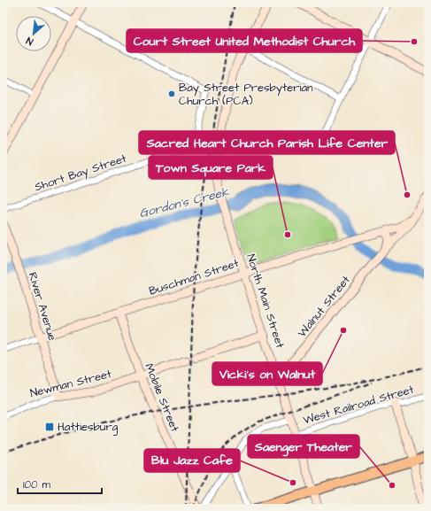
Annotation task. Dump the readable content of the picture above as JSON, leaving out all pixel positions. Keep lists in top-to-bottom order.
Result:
{
  "streets": {
    "street": [
      "Short Bay Street",
      "Buschman Street",
      "North Main Street",
      "River Avenue",
      "Walnut Street",
      "Newman Street",
      "Mobile Street",
      "West Railroad Street"
    ]
  },
  "crossings": [
    ["Buschman Street", "North Main Street"],
    ["Buschman Street", "River Avenue"],
    ["Buschman Street", "Walnut Street"],
    ["Buschman Street", "Mobile Street"],
    ["North Main Street", "Walnut Street"],
    ["North Main Street", "West Railroad Street"],
    ["River Avenue", "Newman Street"],
    ["Newman Street", "Mobile Street"]
  ],
  "water": ["Gordon's Creek"],
  "places": {
    "other": [
      "Court Street United Methodist Church",
      "Bay Street Presbyterian Church (PCA)",
      "Sacred Heart Church Parish Life Center",
      "Town Square Park",
      "Vicki's on Walnut",
      "Blu Jazz Cafe",
      "Saenger Theater"
    ],
    "transit": ["Hattiesburg"]
  },
  "scale_bar": "100 m",
  "north": "bottom left"
}
